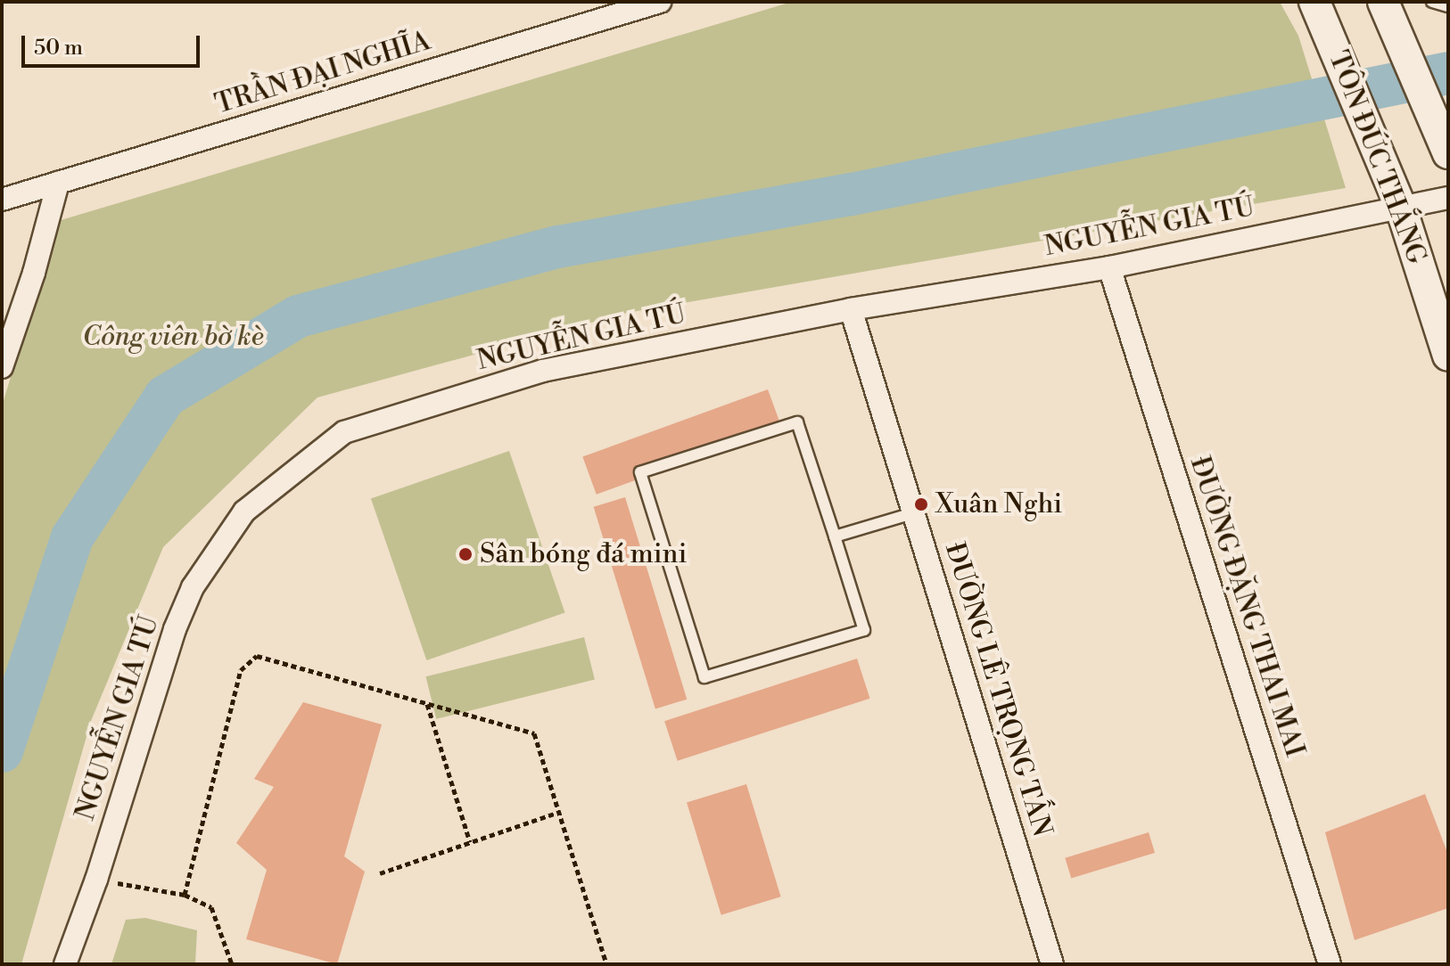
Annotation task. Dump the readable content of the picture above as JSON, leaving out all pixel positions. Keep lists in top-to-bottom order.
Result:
{
  "streets": {
    "main road": ["TÔN ĐỨC THẮNG"],
    "street": [
      "TRẦN ĐẠI NGHĨA",
      "NGUYỄN GIA TÚ",
      "ĐƯỜNG ĐẶNG THAI MAI",
      "ĐƯỜNG LÊ TRỌNG TẤN"
    ]
  },
  "crossings": [
    ["TÔN ĐỨC THẮNG", "NGUYỄN GIA TÚ"],
    ["NGUYỄN GIA TÚ", "ĐƯỜNG ĐẶNG THAI MAI"],
    ["NGUYỄN GIA TÚ", "ĐƯỜNG LÊ TRỌNG TẤN"]
  ],
  "parks": ["Công viên bờ kè"],
  "places": ["Xuân Nghi", "Sân bóng đá mini"],
  "scale_bar": "50 m"
}
